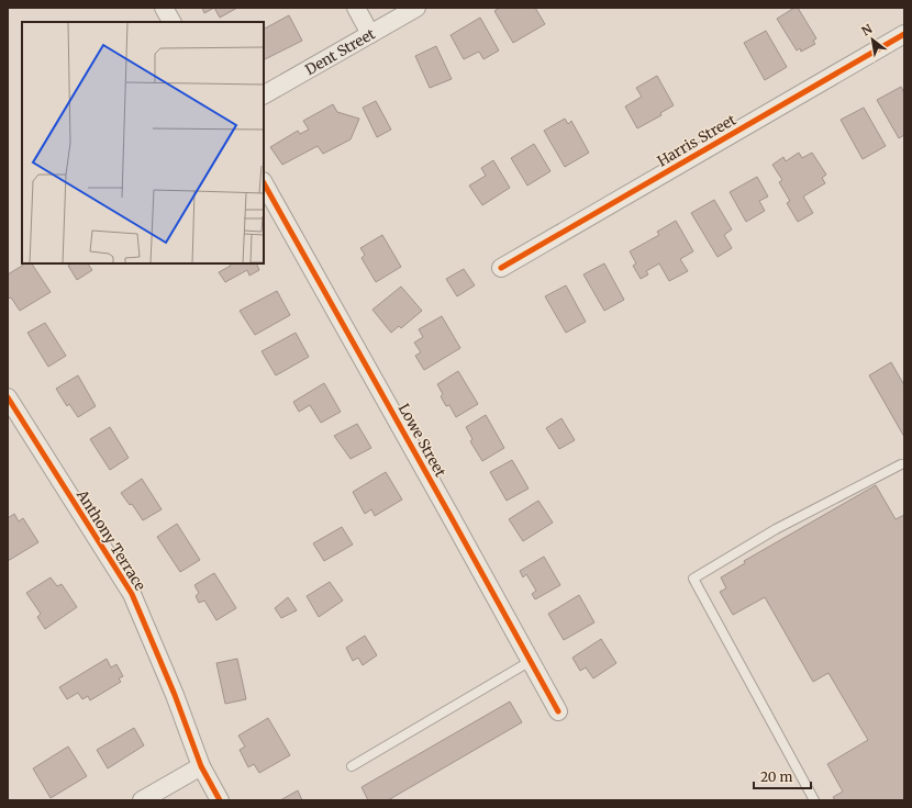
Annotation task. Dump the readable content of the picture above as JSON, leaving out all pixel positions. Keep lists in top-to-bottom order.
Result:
{
  "streets": {
    "street": [
      "Dent Street",
      "Harris Street",
      "Lowe Street",
      "Anthony Terrace"
    ]
  },
  "scale_bar": "20 m",
  "north": "top left"
}
